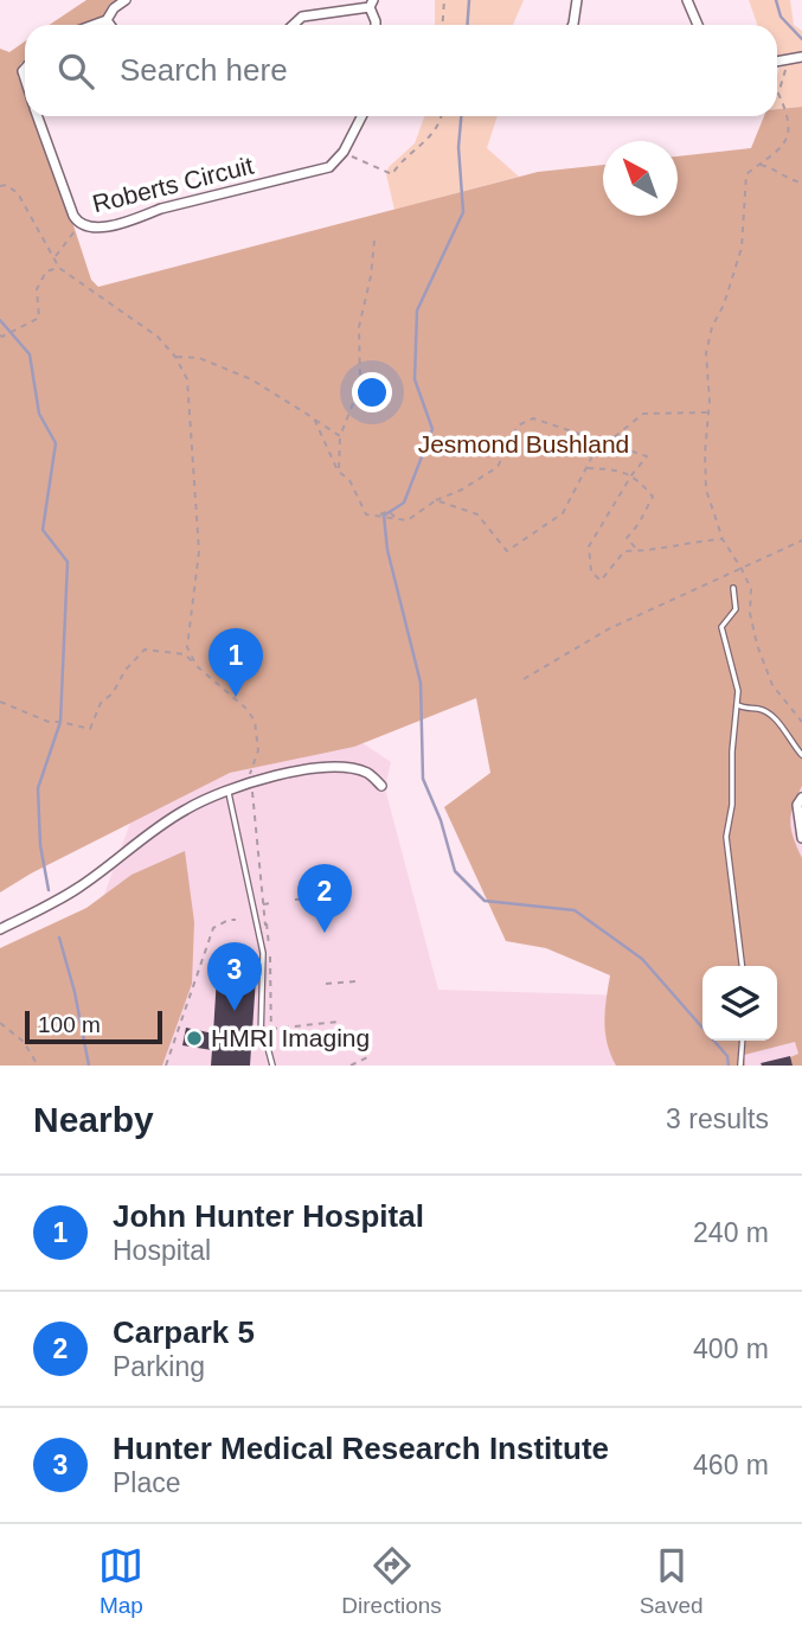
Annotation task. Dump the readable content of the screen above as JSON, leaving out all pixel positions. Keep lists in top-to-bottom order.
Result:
{
  "streets": {
    "street": ["Roberts Circuit"]
  },
  "parks": ["Jesmond Bushland"],
  "places": ["HMRI Imaging"],
  "scale_bar": "100 m",
  "north": "top left",
  "page": {
    "search": "Search here",
    "pins": ["1", "2", "3"],
    "scale": "100 m",
    "heading": ["Nearby", "3 results"],
    "list": [
      {
        "mark": "1",
        "name": "John Hunter Hospital",
        "note": "Hospital",
        "value": "240 m"
      },
      {
        "mark": "2",
        "name": "Carpark 5",
        "note": "Parking",
        "value": "400 m"
      },
      {
        "mark": "3",
        "name": "Hunter Medical Research Institute",
        "note": "Place",
        "value": "460 m"
      }
    ],
    "nav": ["Map", "Directions", "Saved"]
  }
}
